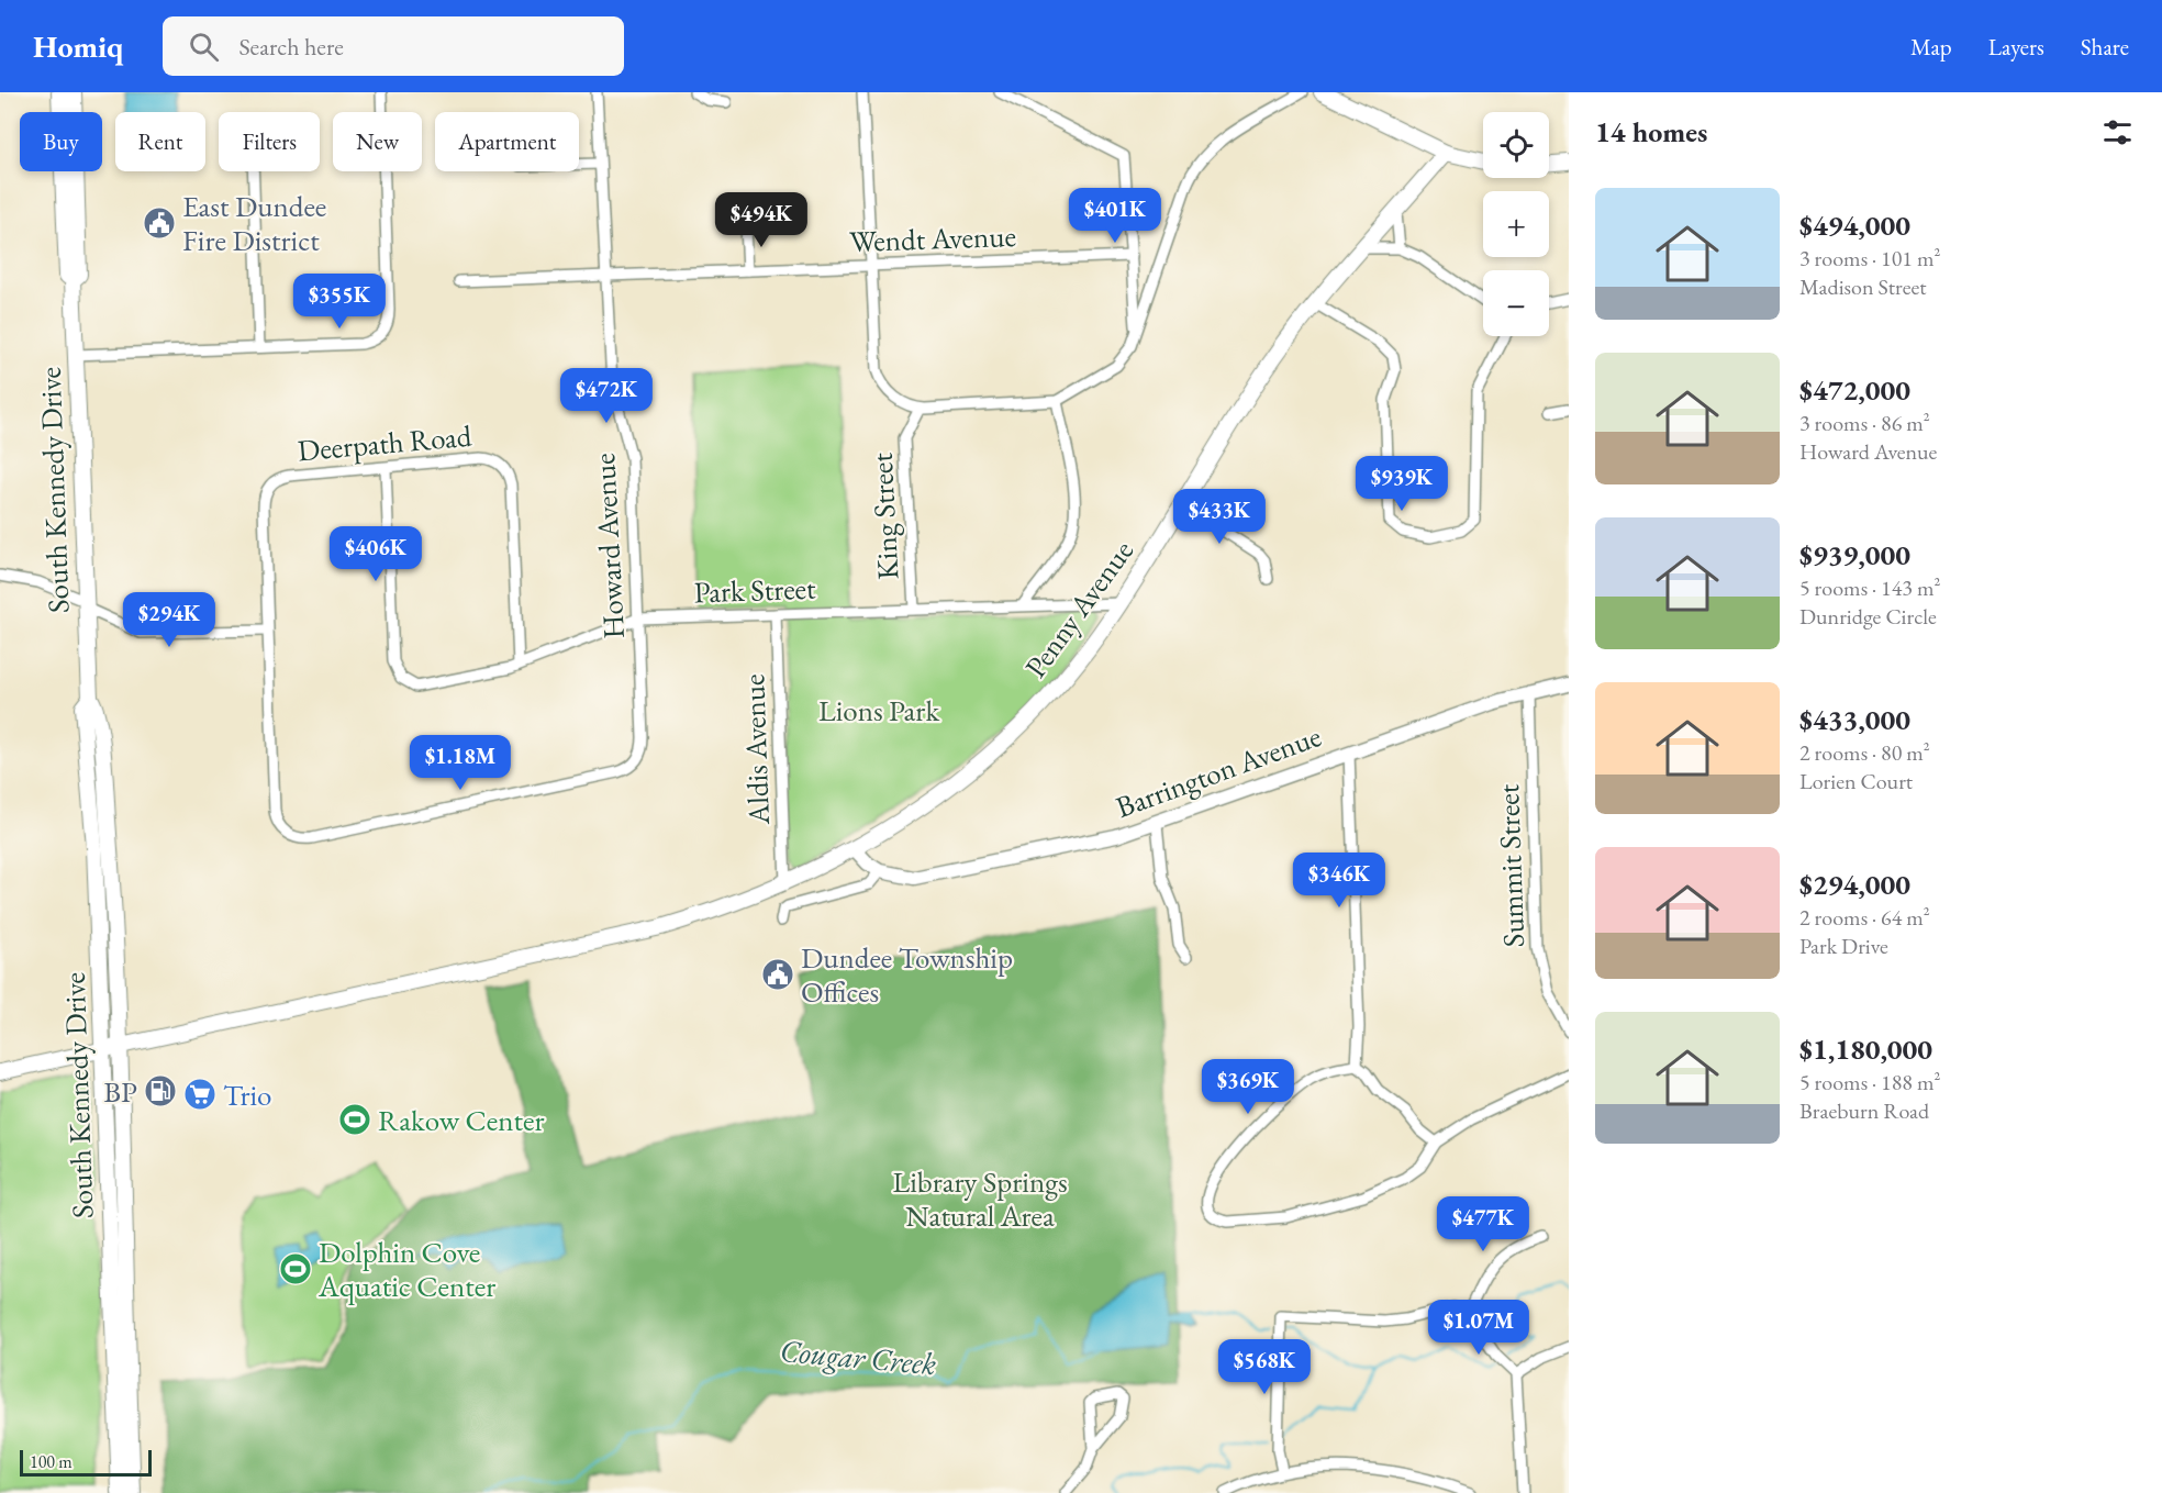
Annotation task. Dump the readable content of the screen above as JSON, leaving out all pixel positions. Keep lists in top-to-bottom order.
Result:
{
  "streets": {
    "main road": ["South Kennedy Drive", "Penny Avenue"],
    "street": [
      "Wendt Avenue",
      "Deerpath Road",
      "King Street",
      "Howard Avenue",
      "Park Street",
      "Aldis Avenue",
      "Barrington Avenue",
      "Summit Street"
    ]
  },
  "crossings": [
    ["Wendt Avenue", "Howard Avenue"],
    ["Deerpath Road", "Howard Avenue"],
    ["Deerpath Road", "Park Street"],
    ["South Kennedy Drive", "Penny Avenue"],
    ["King Street", "Park Street"],
    ["Howard Avenue", "Park Street"],
    ["Park Street", "Penny Avenue"],
    ["Park Street", "Aldis Avenue"],
    ["Penny Avenue", "Aldis Avenue"],
    ["Barrington Avenue", "Summit Street"]
  ],
  "water": ["Cougar Creek"],
  "parks": ["Lions Park", "Library Springs Natural Area"],
  "places": {
    "public building": ["East Dundee Fire District", "Dundee Township Offices"],
    "fuel station": ["BP"],
    "supermarket": ["Trio"],
    "sports": ["Rakow Center", "Dolphin Cove Aquatic Center"]
  },
  "scale_bar": "100 m",
  "page": {
    "header": "Homiq",
    "search": "Search here",
    "nav": ["Map", "Layers", "Share"],
    "heading": "14 homes",
    "map_buttons": ["+", "−"],
    "chip": [
      "Buy",
      "Rent",
      "Filters",
      "New",
      "Apartment"
    ],
    "list": [
      {
        "name": "$494,000",
        "note": "3 rooms · 101 m² · Madison Street"
      },
      {
        "name": "$472,000",
        "note": "3 rooms · 86 m² · Howard Avenue"
      },
      {
        "name": "$939,000",
        "note": "5 rooms · 143 m² · Dunridge Circle"
      },
      {
        "name": "$433,000",
        "note": "2 rooms · 80 m² · Lorien Court"
      },
      {
        "name": "$294,000",
        "note": "2 rooms · 64 m² · Park Drive"
      },
      {
        "name": "$1,180,000",
        "note": "5 rooms · 188 m² · Braeburn Road"
      }
    ],
    "price": [
      "$401K",
      "$494K",
      "$355K",
      "$472K",
      "$939K",
      "$433K",
      "$406K",
      "$294K",
      "$1.18M",
      "$346K",
      "$369K",
      "$477K",
      "$1.07M",
      "$568K"
    ],
    "scale": "100 m"
  }
}
